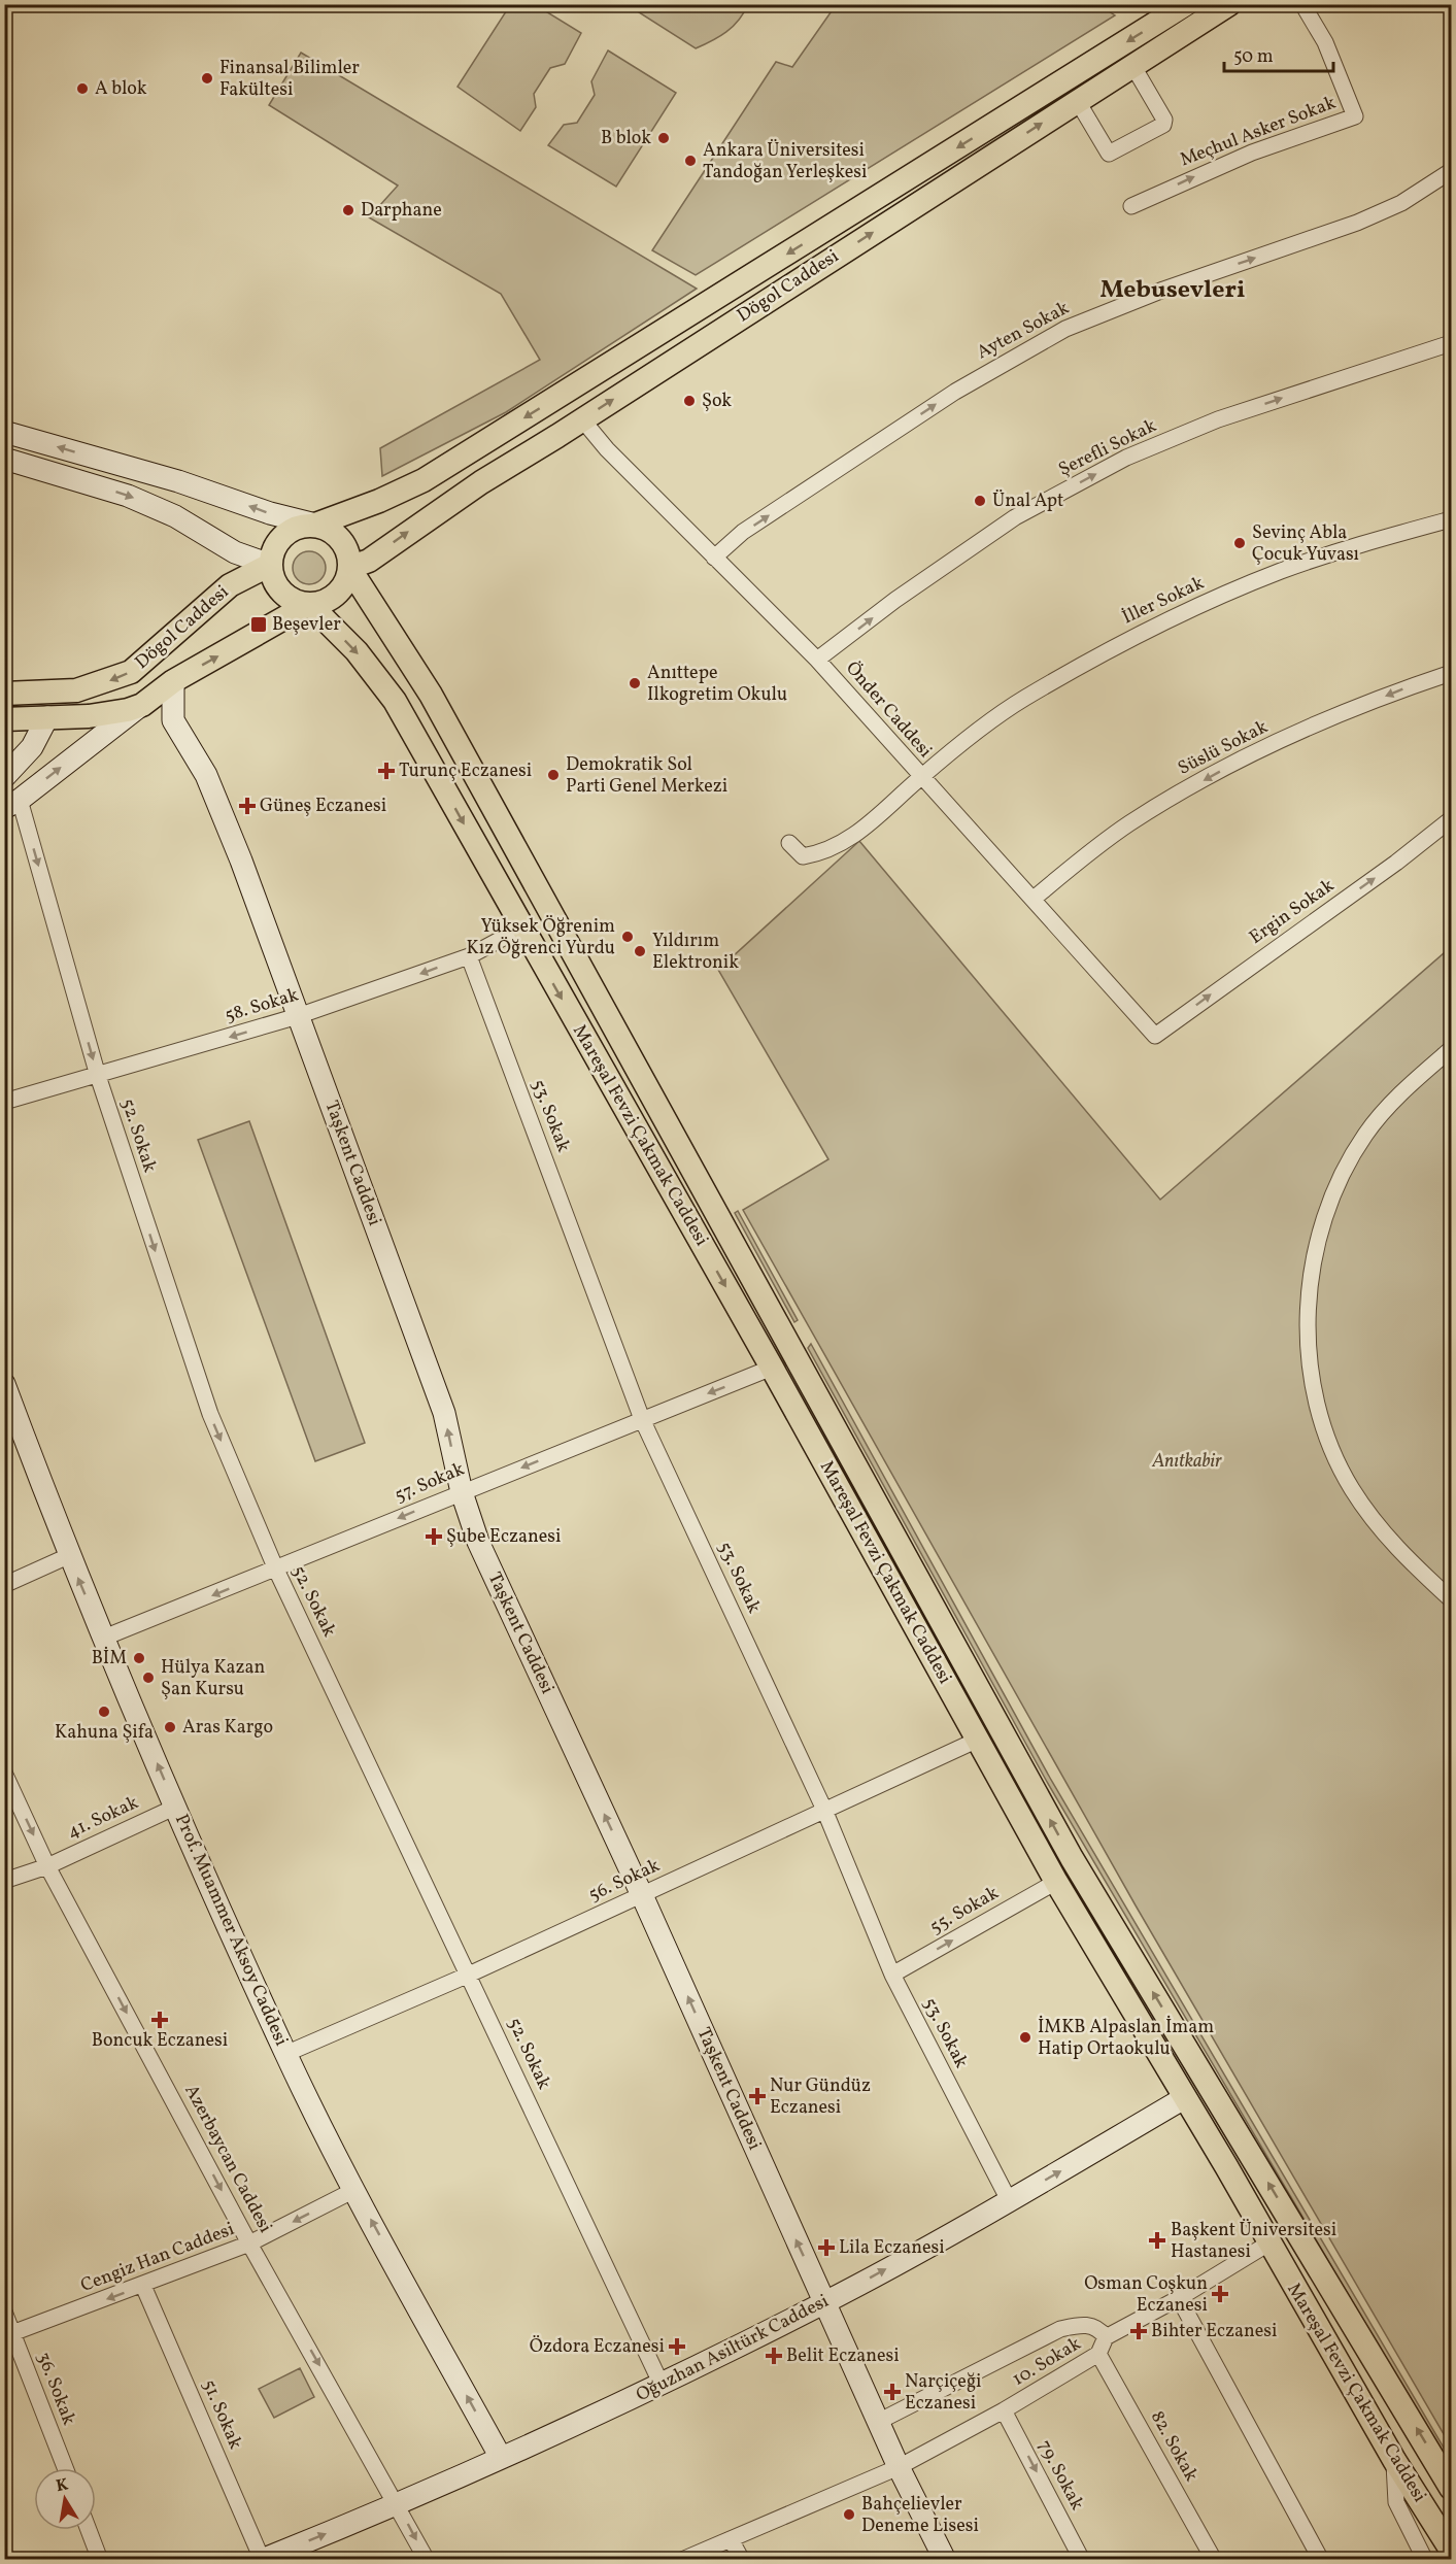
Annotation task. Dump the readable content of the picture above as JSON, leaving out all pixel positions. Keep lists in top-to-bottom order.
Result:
{
  "streets": {
    "main road": ["Dögol Caddesi", "Mareşal Fevzi Çakmak Caddesi"],
    "street": [
      "Meçhul Asker Sokak",
      "Ayten Sokak",
      "Şerefli Sokak",
      "İller Sokak",
      "Önder Caddesi",
      "Süslü Sokak",
      "Ergin Sokak",
      "58. Sokak",
      "53. Sokak",
      "52. Sokak",
      "Taşkent Caddesi",
      "57. Sokak",
      "41. Sokak",
      "56. Sokak",
      "55. Sokak",
      "Prof. Muammer Aksoy Caddesi",
      "Azerbaycan Caddesi",
      "Cengiz Han Caddesi",
      "Oğuzhan Asiltürk Caddesi",
      "10. Sokak",
      "36. Sokak",
      "51. Sokak",
      "82. Sokak",
      "79. Sokak"
    ]
  },
  "crossings": [
    ["Dögol Caddesi", "Önder Caddesi"],
    ["Dögol Caddesi", "52. Sokak"],
    ["Dögol Caddesi", "Mareşal Fevzi Çakmak Caddesi"],
    ["Dögol Caddesi", "Taşkent Caddesi"],
    ["Ayten Sokak", "Önder Caddesi"],
    ["Şerefli Sokak", "Önder Caddesi"],
    ["İller Sokak", "Önder Caddesi"],
    ["Önder Caddesi", "Süslü Sokak"],
    ["Önder Caddesi", "Ergin Sokak"],
    ["58. Sokak", "53. Sokak"],
    ["58. Sokak", "52. Sokak"],
    ["58. Sokak", "Mareşal Fevzi Çakmak Caddesi"],
    ["58. Sokak", "Taşkent Caddesi"],
    ["53. Sokak", "57. Sokak"],
    ["53. Sokak", "56. Sokak"],
    ["53. Sokak", "55. Sokak"],
    ["53. Sokak", "Oğuzhan Asiltürk Caddesi"],
    ["52. Sokak", "57. Sokak"],
    ["52. Sokak", "56. Sokak"],
    ["52. Sokak", "Oğuzhan Asiltürk Caddesi"],
    ["Mareşal Fevzi Çakmak Caddesi", "57. Sokak"],
    ["Mareşal Fevzi Çakmak Caddesi", "56. Sokak"],
    ["Mareşal Fevzi Çakmak Caddesi", "55. Sokak"],
    ["Mareşal Fevzi Çakmak Caddesi", "Oğuzhan Asiltürk Caddesi"],
    ["Mareşal Fevzi Çakmak Caddesi", "10. Sokak"],
    ["Taşkent Caddesi", "57. Sokak"],
    ["Taşkent Caddesi", "56. Sokak"],
    ["Taşkent Caddesi", "Oğuzhan Asiltürk Caddesi"],
    ["Taşkent Caddesi", "10. Sokak"],
    ["57. Sokak", "Prof. Muammer Aksoy Caddesi"],
    ["41. Sokak", "Prof. Muammer Aksoy Caddesi"],
    ["41. Sokak", "Azerbaycan Caddesi"],
    ["56. Sokak", "Prof. Muammer Aksoy Caddesi"],
    ["Prof. Muammer Aksoy Caddesi", "Cengiz Han Caddesi"],
    ["Prof. Muammer Aksoy Caddesi", "Oğuzhan Asiltürk Caddesi"],
    ["Azerbaycan Caddesi", "Cengiz Han Caddesi"],
    ["Azerbaycan Caddesi", "Oğuzhan Asiltürk Caddesi"],
    ["Cengiz Han Caddesi", "36. Sokak"],
    ["Cengiz Han Caddesi", "51. Sokak"],
    ["Oğuzhan Asiltürk Caddesi", "51. Sokak"],
    ["10. Sokak", "82. Sokak"],
    ["10. Sokak", "79. Sokak"]
  ],
  "one_way": [
    "Ayten Sokak",
    "Şerefli Sokak",
    "Süslü Sokak",
    "Ergin Sokak",
    "58. Sokak",
    "52. Sokak",
    "Taşkent Caddesi",
    "57. Sokak",
    "55. Sokak",
    "Prof. Muammer Aksoy Caddesi",
    "Azerbaycan Caddesi",
    "Cengiz Han Caddesi",
    "79. Sokak"
  ],
  "districts": ["Mebusevleri"],
  "parks": ["Anıtkabir"],
  "places": {
    "other": [
      "Finansal Bilimler Fakültesi",
      "A blok",
      "B blok",
      "Ankara Üniversitesi Tandoğan Yerleşkesi",
      "Darphane",
      "Şok",
      "Ünal Apt",
      "Sevinç Abla Çocuk Yuvası",
      "Anıttepe Ilkogretim Okulu",
      "Demokratik Sol Parti Genel Merkezi",
      "Yüksek Öğrenim Kız Öğrenci Yurdu",
      "Yıldırım Elektronik",
      "BİM",
      "Hülya Kazan Şan Kursu",
      "Kahuna Şifa",
      "Aras Kargo",
      "İMKB Alpaslan İmam Hatip Ortaokulu",
      "Bahçelievler Deneme Lisesi"
    ],
    "transit": ["Beşevler"],
    "health": [
      "Turunç Eczanesi",
      "Güneş Eczanesi",
      "Şube Eczanesi",
      "Boncuk Eczanesi",
      "Nur Gündüz Eczanesi",
      "Başkent Üniversitesi Hastanesi",
      "Lila Eczanesi",
      "Osman Coşkun Eczanesi",
      "Bihter Eczanesi",
      "Özdora Eczanesi",
      "Belit Eczanesi",
      "Narçiçeği Eczanesi"
    ]
  },
  "scale_bar": "50 m",
  "north": "top"
}
